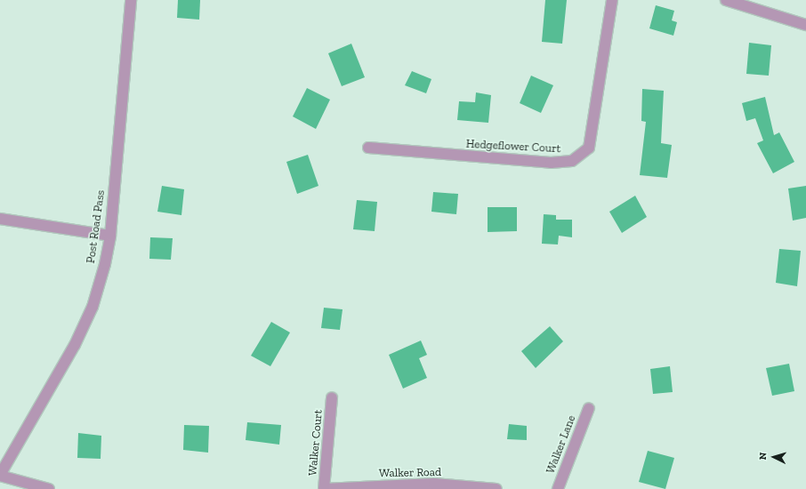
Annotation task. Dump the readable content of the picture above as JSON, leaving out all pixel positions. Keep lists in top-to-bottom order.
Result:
{
  "streets": {
    "street": [
      "Hedgeflower Court",
      "Post Road Pass",
      "Walker Court",
      "Walker Lane",
      "Walker Road"
    ]
  },
  "crossings": [
    ["Walker Court", "Walker Road"]
  ],
  "north": "left"
}
